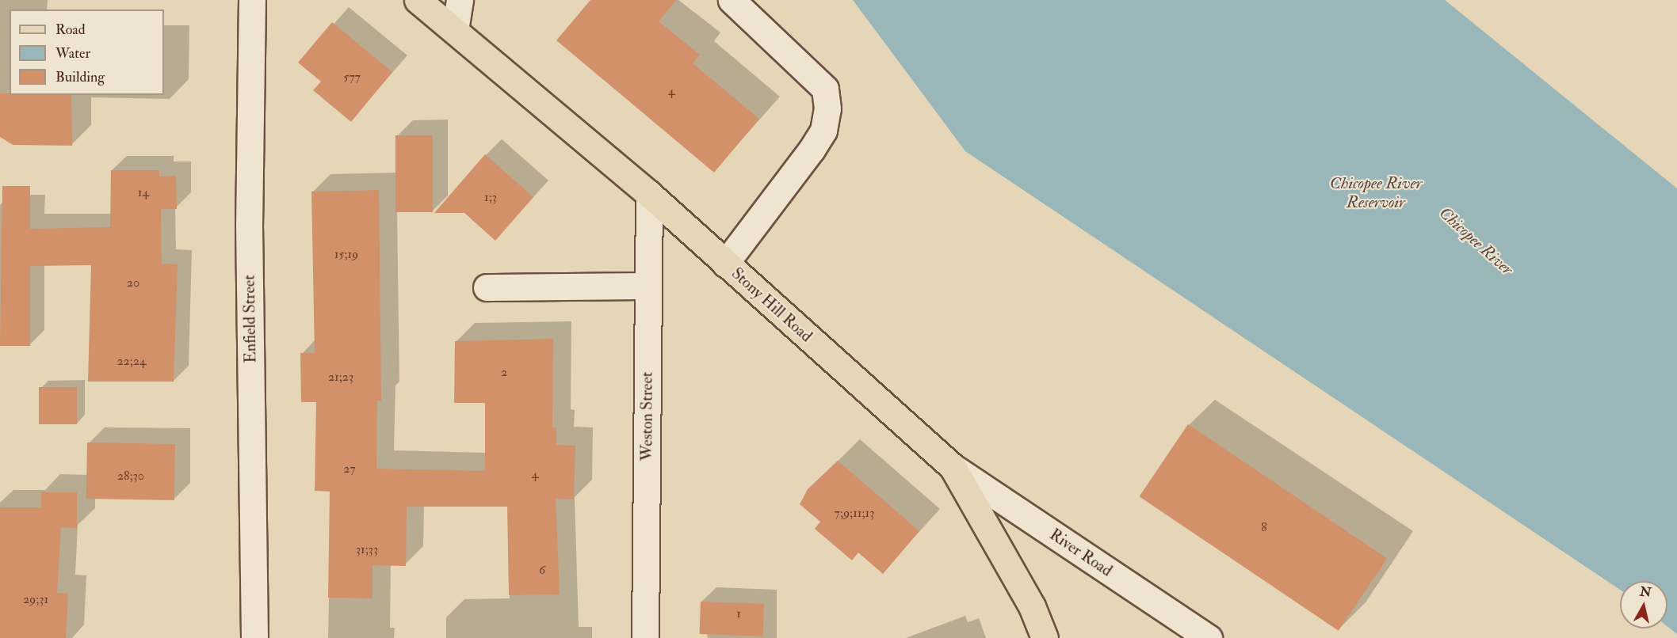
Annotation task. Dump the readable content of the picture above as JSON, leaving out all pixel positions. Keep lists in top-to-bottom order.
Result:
{
  "streets": {
    "main road": ["Stony Hill Road"],
    "street": ["Enfield Street", "Weston Street", "River Road"]
  },
  "crossings": [
    ["Stony Hill Road", "Weston Street"],
    ["Stony Hill Road", "River Road"]
  ],
  "water": ["Chicopee River Reservoir", "Chicopee River"],
  "house_numbers": [
    "577",
    "4",
    "14",
    "1;3",
    "15;19",
    "20",
    "22;24",
    "2",
    "21;23",
    "27",
    "4",
    "28;30",
    "7;9;11;13",
    "8",
    "31;33",
    "6",
    "29;31",
    "1"
  ],
  "legend": ["Road", "Water", "Building"],
  "north": "top"
}
